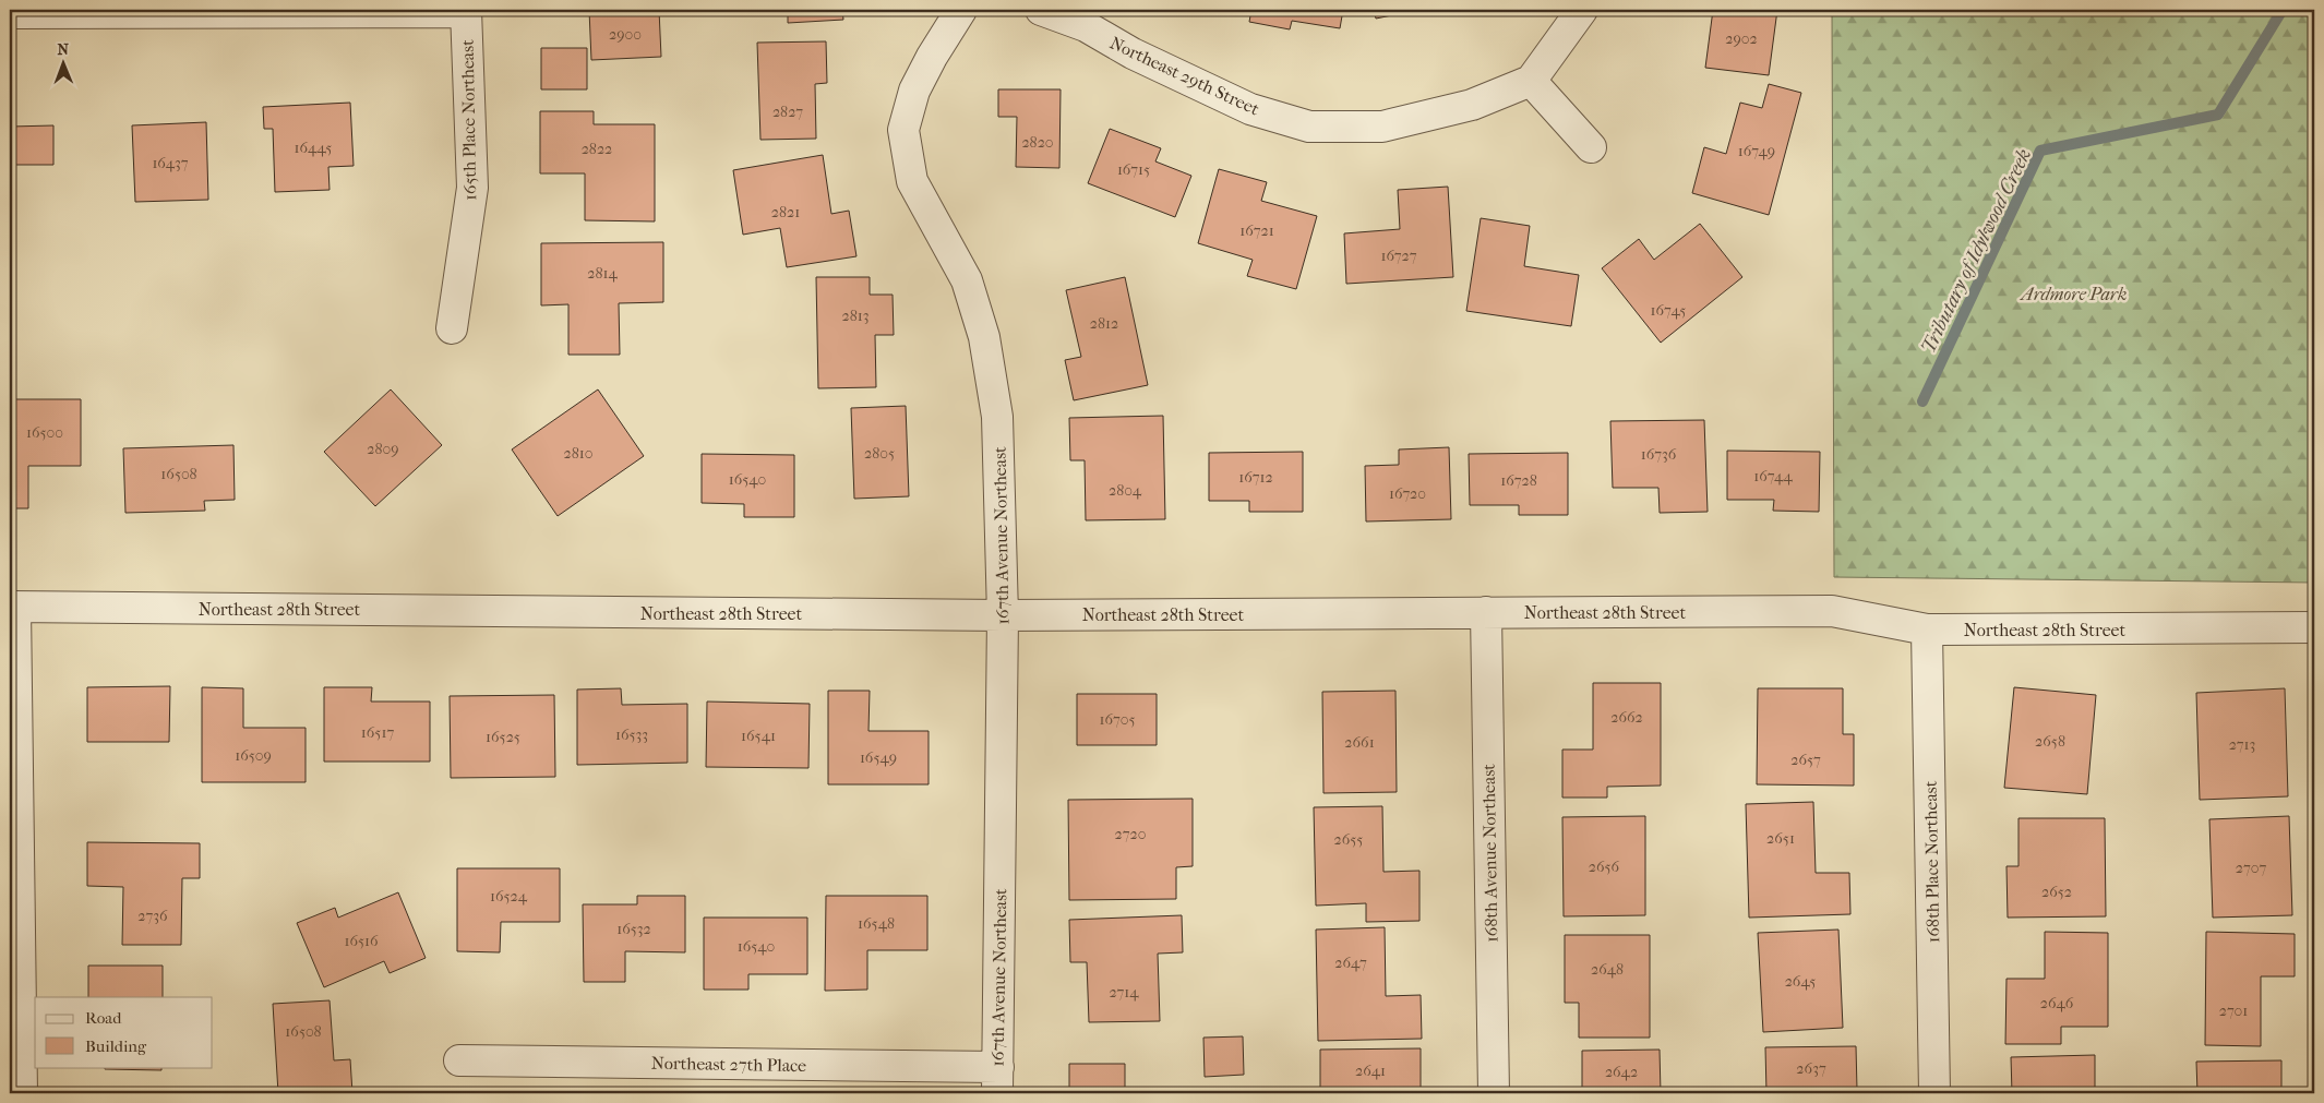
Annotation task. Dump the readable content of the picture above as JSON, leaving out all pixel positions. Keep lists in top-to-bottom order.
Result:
{
  "streets": {
    "street": [
      "Northeast 29th Street",
      "165th Place Northeast",
      "167th Avenue Northeast",
      "Northeast 28th Street",
      "168th Avenue Northeast",
      "168th Place Northeast",
      "Northeast 27th Place"
    ]
  },
  "crossings": [
    ["167th Avenue Northeast", "Northeast 28th Street"],
    ["167th Avenue Northeast", "Northeast 27th Place"],
    ["Northeast 28th Street", "168th Avenue Northeast"],
    ["Northeast 28th Street", "168th Place Northeast"]
  ],
  "water": ["Tributary of Idylwood Creek"],
  "parks": ["Ardmore Park"],
  "house_numbers": [
    "2900",
    "2902",
    "2827",
    "2820",
    "16445",
    "2822",
    "16749",
    "16437",
    "16715",
    "2821",
    "16721",
    "16727",
    "2814",
    "16745",
    "2813",
    "2812",
    "16500",
    "2809",
    "2810",
    "2805",
    "16736",
    "16508",
    "16744",
    "16712",
    "16540",
    "16728",
    "2804",
    "16720",
    "2662",
    "16705",
    "16517",
    "16533",
    "16541",
    "16525",
    "2658",
    "2661",
    "2713",
    "16509",
    "16549",
    "2657",
    "2720",
    "2651",
    "2655",
    "2656",
    "2707",
    "2652",
    "16524",
    "2736",
    "16548",
    "16532",
    "16516",
    "16540",
    "2647",
    "2648",
    "2645",
    "2714",
    "2646",
    "2701",
    "16508",
    "2637",
    "2641",
    "2642"
  ],
  "legend": ["Road", "Building"],
  "north": "top"
}
